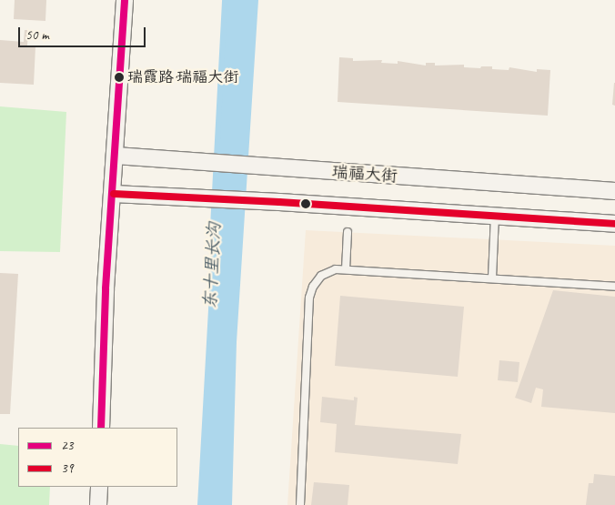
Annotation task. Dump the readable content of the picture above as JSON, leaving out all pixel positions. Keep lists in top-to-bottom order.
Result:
{
  "streets": {
    "street": ["瑞福大街"]
  },
  "water": ["东十里长沟"],
  "places": ["瑞霞路·瑞福大街"],
  "lines": ["transit line 23", "transit line 39"],
  "legend": ["23", "39"],
  "scale_bar": "50 m"
}
